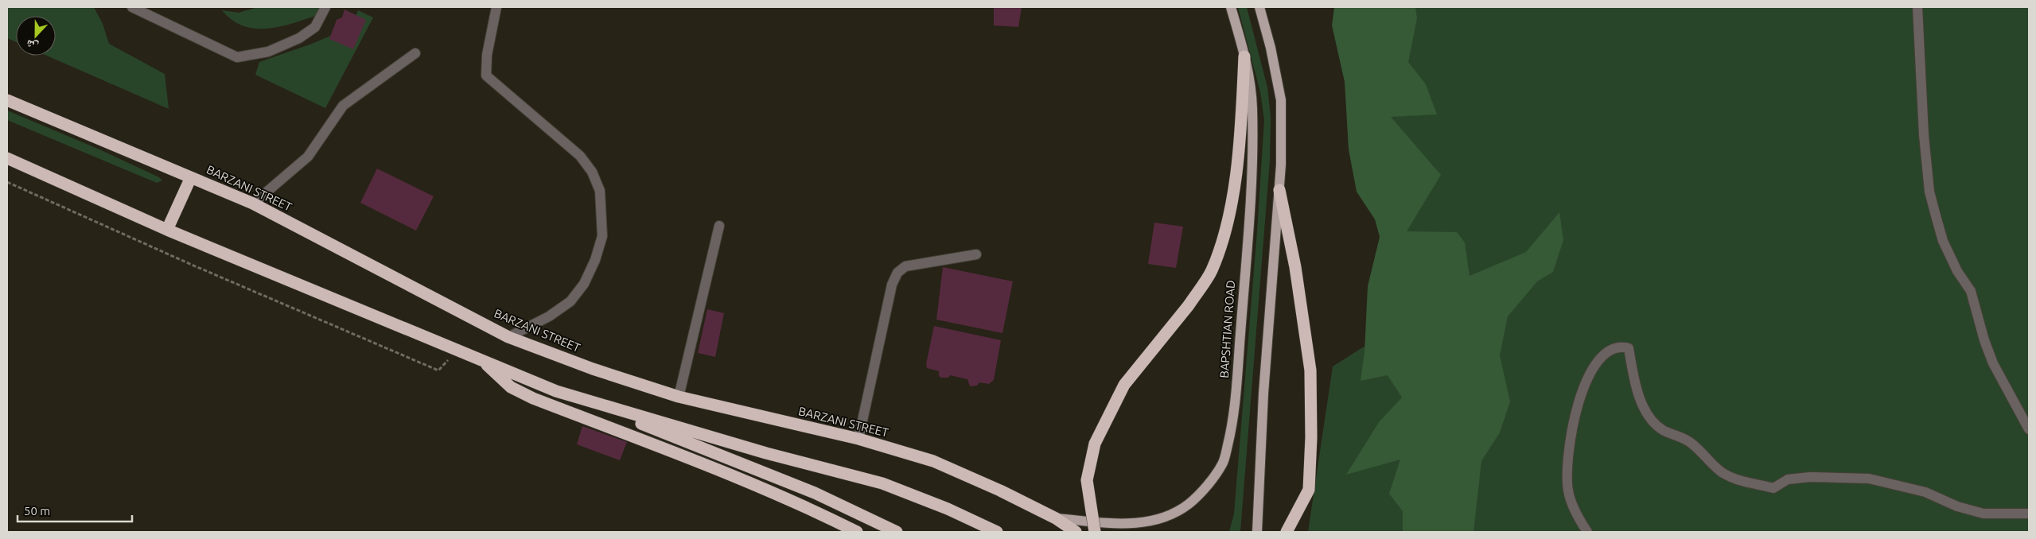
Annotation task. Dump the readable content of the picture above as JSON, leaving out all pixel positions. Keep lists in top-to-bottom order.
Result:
{
  "streets": {
    "highway": ["BARZANI STREET"],
    "main road": ["BAPSHTIAN ROAD"]
  },
  "crossings": [
    ["BARZANI STREET", "BAPSHTIAN ROAD"]
  ],
  "scale_bar": "50 m",
  "north": "bottom"
}
